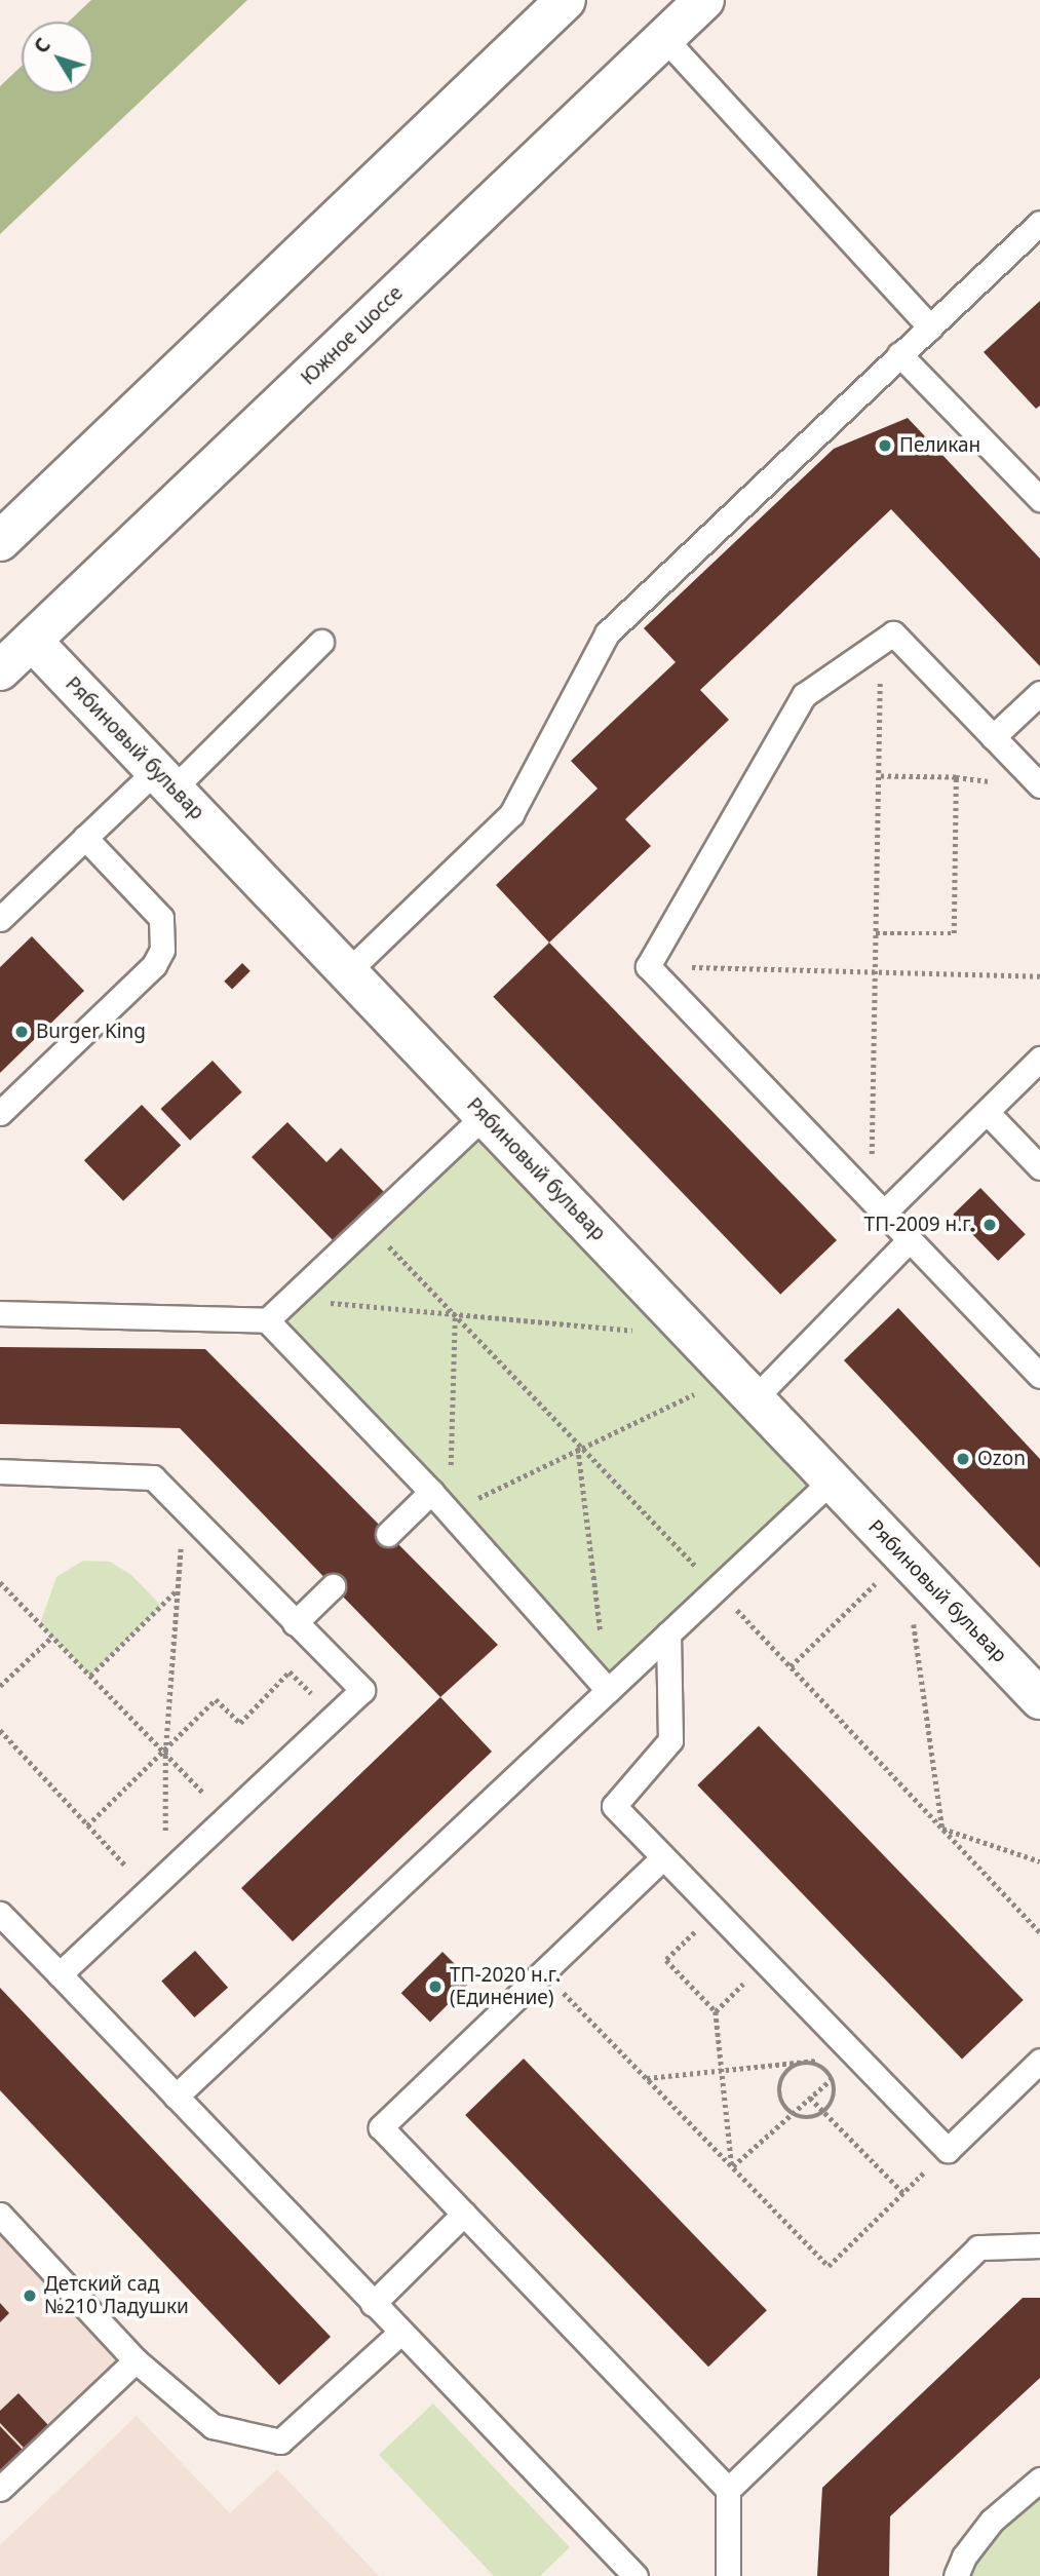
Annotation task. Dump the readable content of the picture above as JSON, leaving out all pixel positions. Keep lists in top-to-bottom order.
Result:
{
  "streets": {
    "main road": ["Южное шоссе", "Рябиновый бульвар"]
  },
  "crossings": [
    ["Южное шоссе", "Рябиновый бульвар"]
  ],
  "places": [
    "Пеликан",
    "Burger King",
    "ТП-2009 н.г.",
    "Ozon",
    "ТП-2020 н.г. (Единение)",
    "Детский сад №210 Ладушки"
  ],
  "north": "top left"
}
